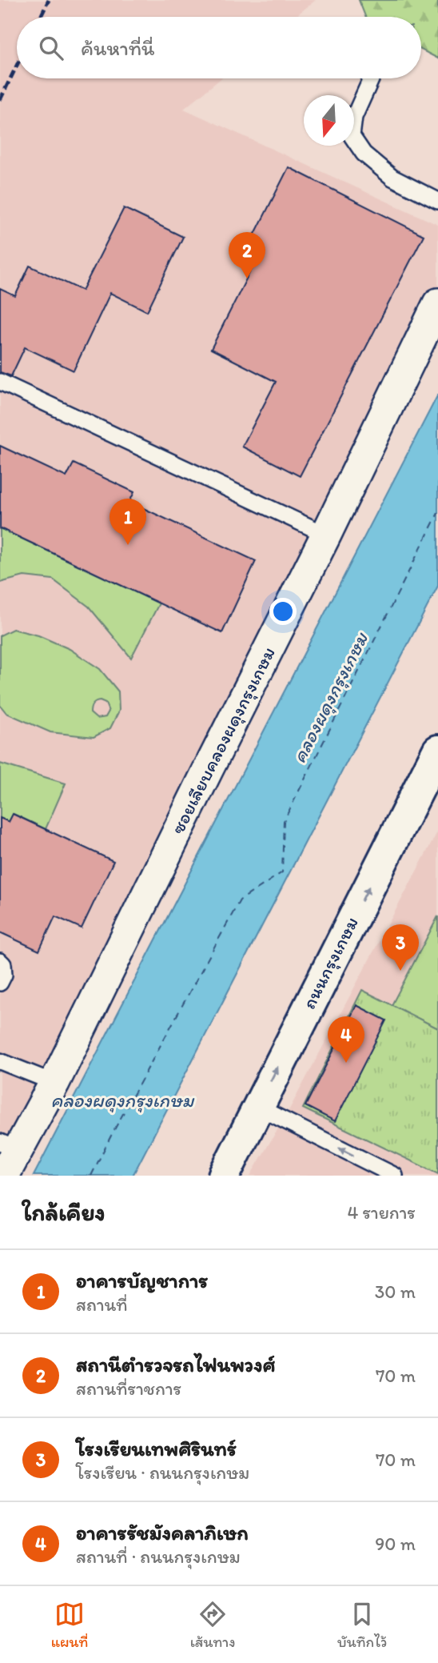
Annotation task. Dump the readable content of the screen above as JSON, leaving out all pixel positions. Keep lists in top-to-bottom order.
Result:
{
  "streets": {
    "main road": ["ถนนกรุงเกษม"],
    "street": ["ซอยเลียบคลองผดุงกรุงเกษม"]
  },
  "one_way": ["ถนนกรุงเกษม"],
  "water": ["คลองผดุงกรุงเกษม"],
  "north": "bottom",
  "page": {
    "search": "ค้นหาที่นี่",
    "pins": [
      "2",
      "1",
      "3",
      "4"
    ],
    "heading": ["ใกล้เคียง", "4 รายการ"],
    "list": [
      {
        "mark": "1",
        "name": "อาคารบัญชาการ",
        "note": "สถานที่",
        "value": "30 m"
      },
      {
        "mark": "2",
        "name": "สถานีตำรวจรถไฟนพวงศ์",
        "note": "สถานที่ราชการ",
        "value": "70 m"
      },
      {
        "mark": "3",
        "name": "โรงเรียนเทพศิรินทร์",
        "note": "โรงเรียน · ถนนกรุงเกษม",
        "value": "70 m"
      },
      {
        "mark": "4",
        "name": "อาคารรัชมังคลาภิเษก",
        "note": "สถานที่ · ถนนกรุงเกษม",
        "value": "90 m"
      }
    ],
    "nav": ["แผนที่", "เส้นทาง", "บันทึกไว้"]
  }
}
